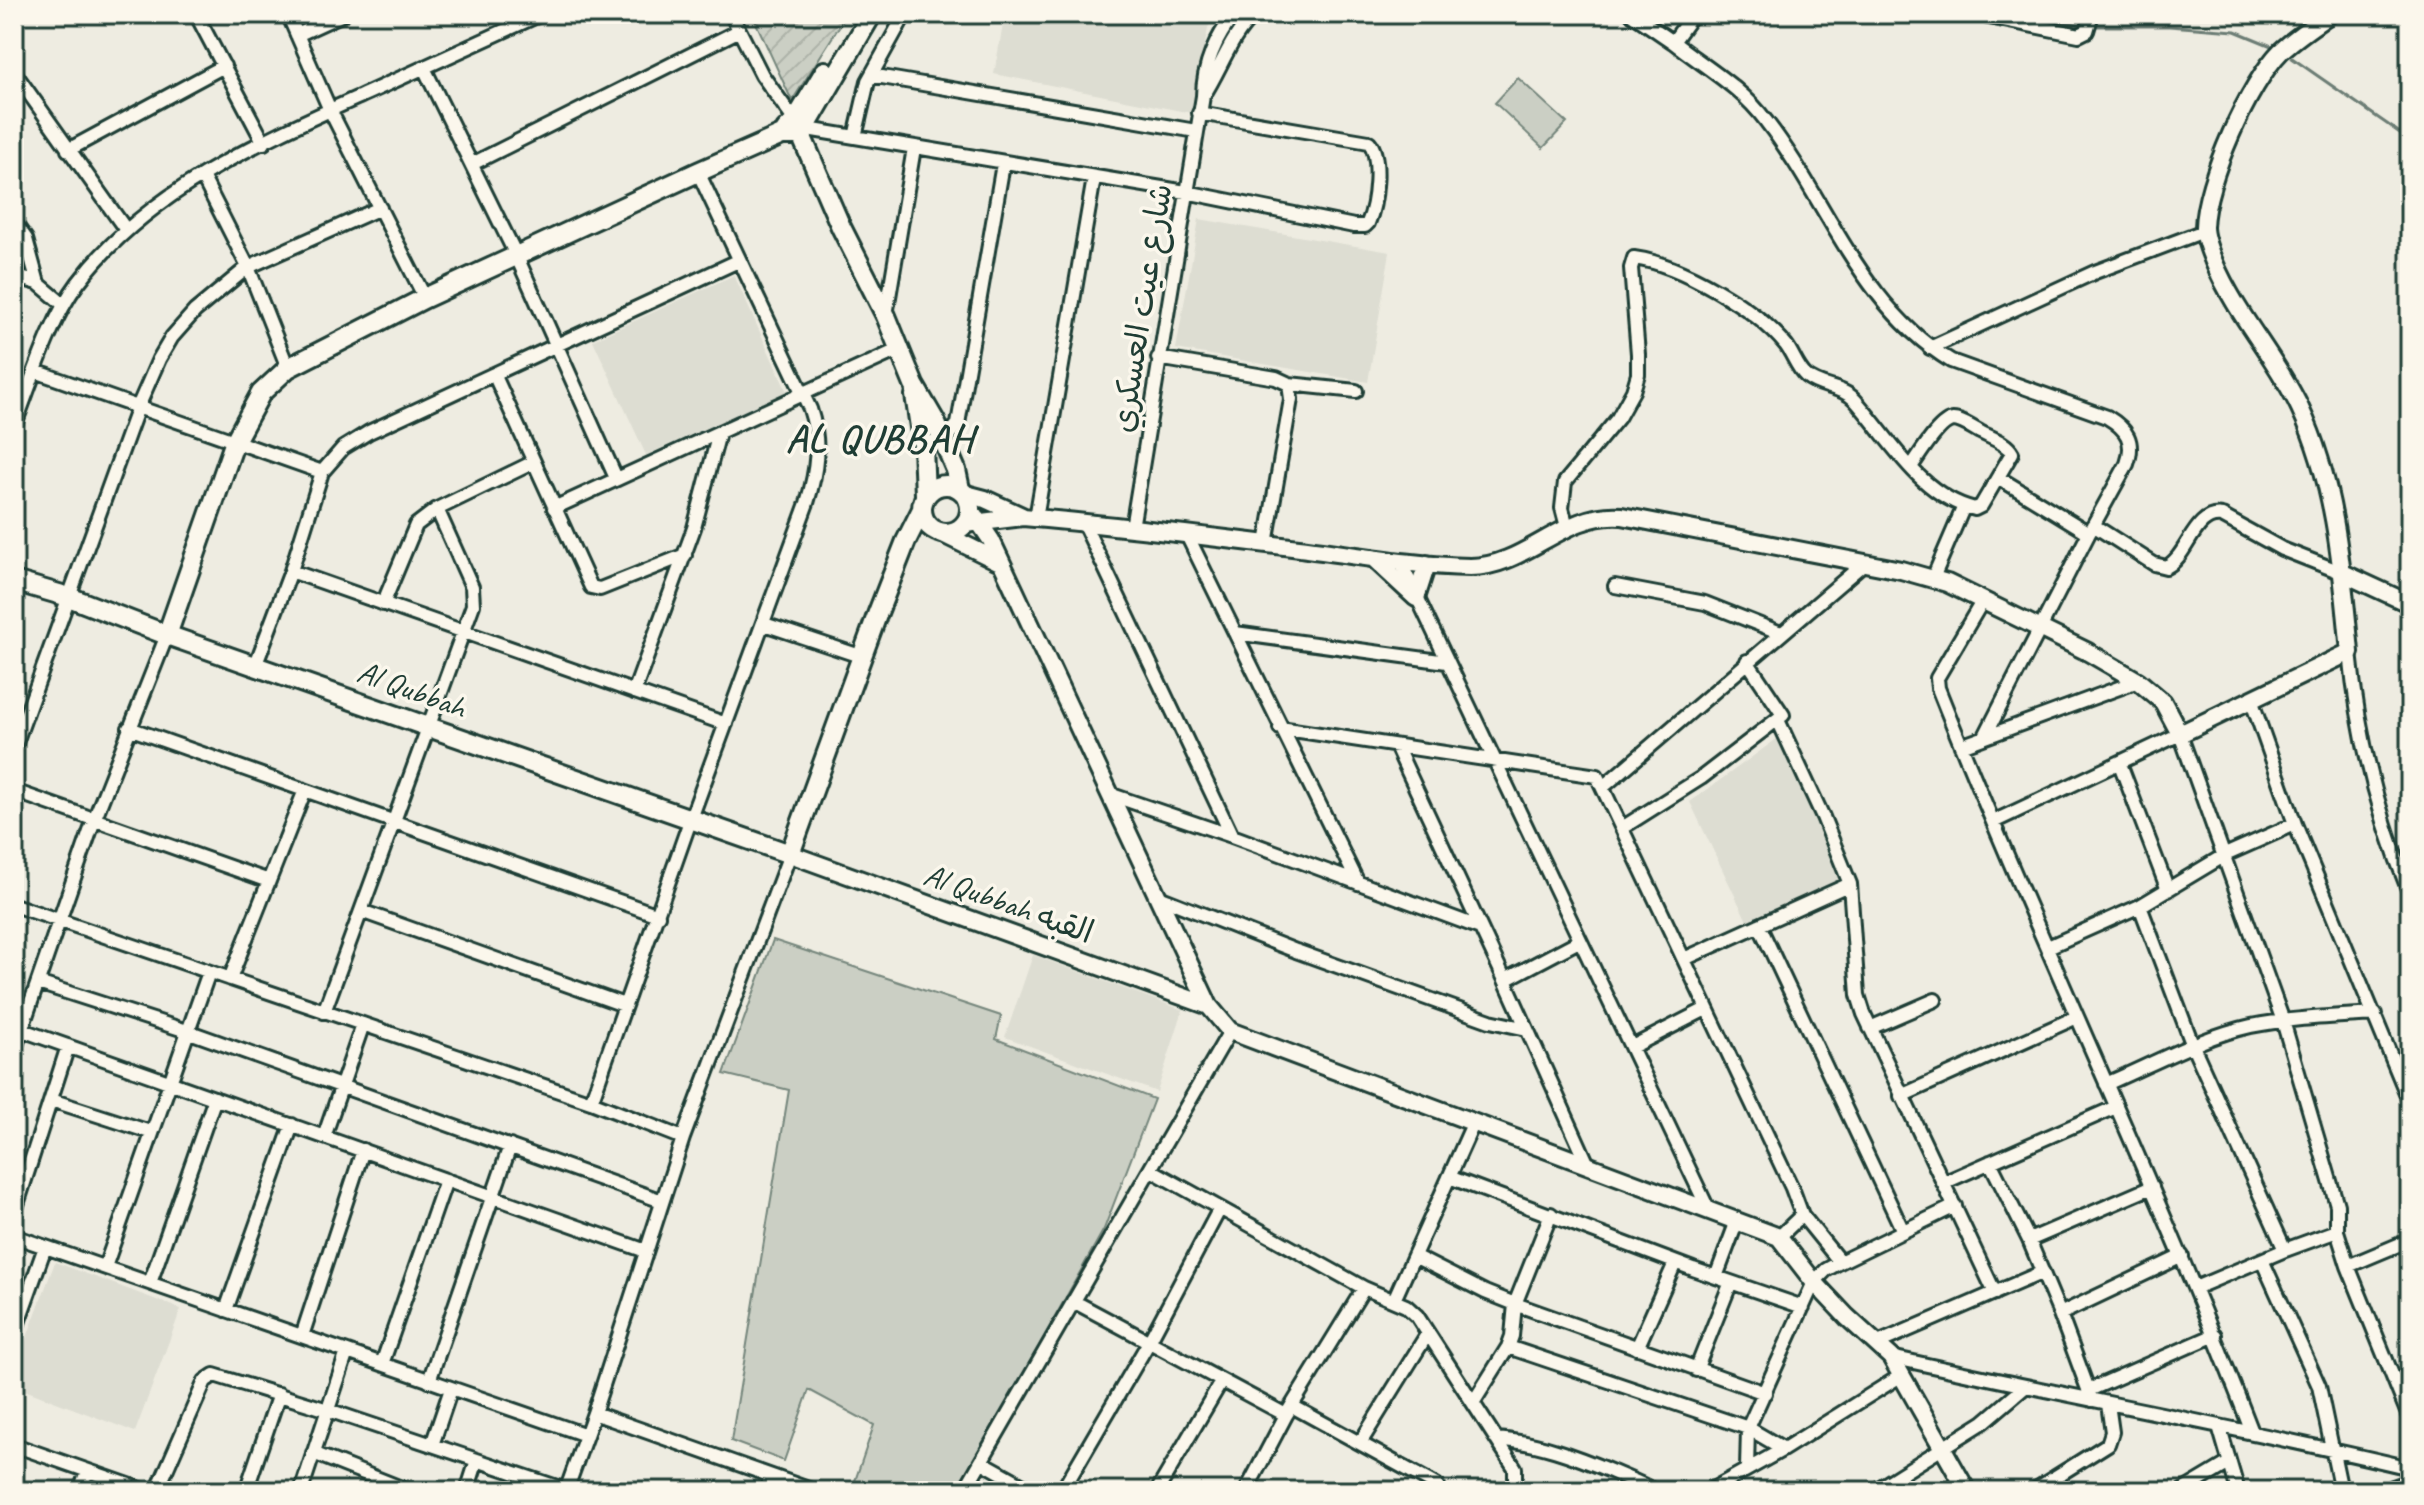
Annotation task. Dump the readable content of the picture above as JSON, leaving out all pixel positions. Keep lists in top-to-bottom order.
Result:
{
  "streets": {
    "main road": ["Al Qubbah"],
    "street": ["شارع عيت العسكري", "Al Qubbah القبه"]
  },
  "crossings": [
    ["Al Qubbah", "Al Qubbah القبه"]
  ],
  "districts": ["AL QUBBAH"]
}
